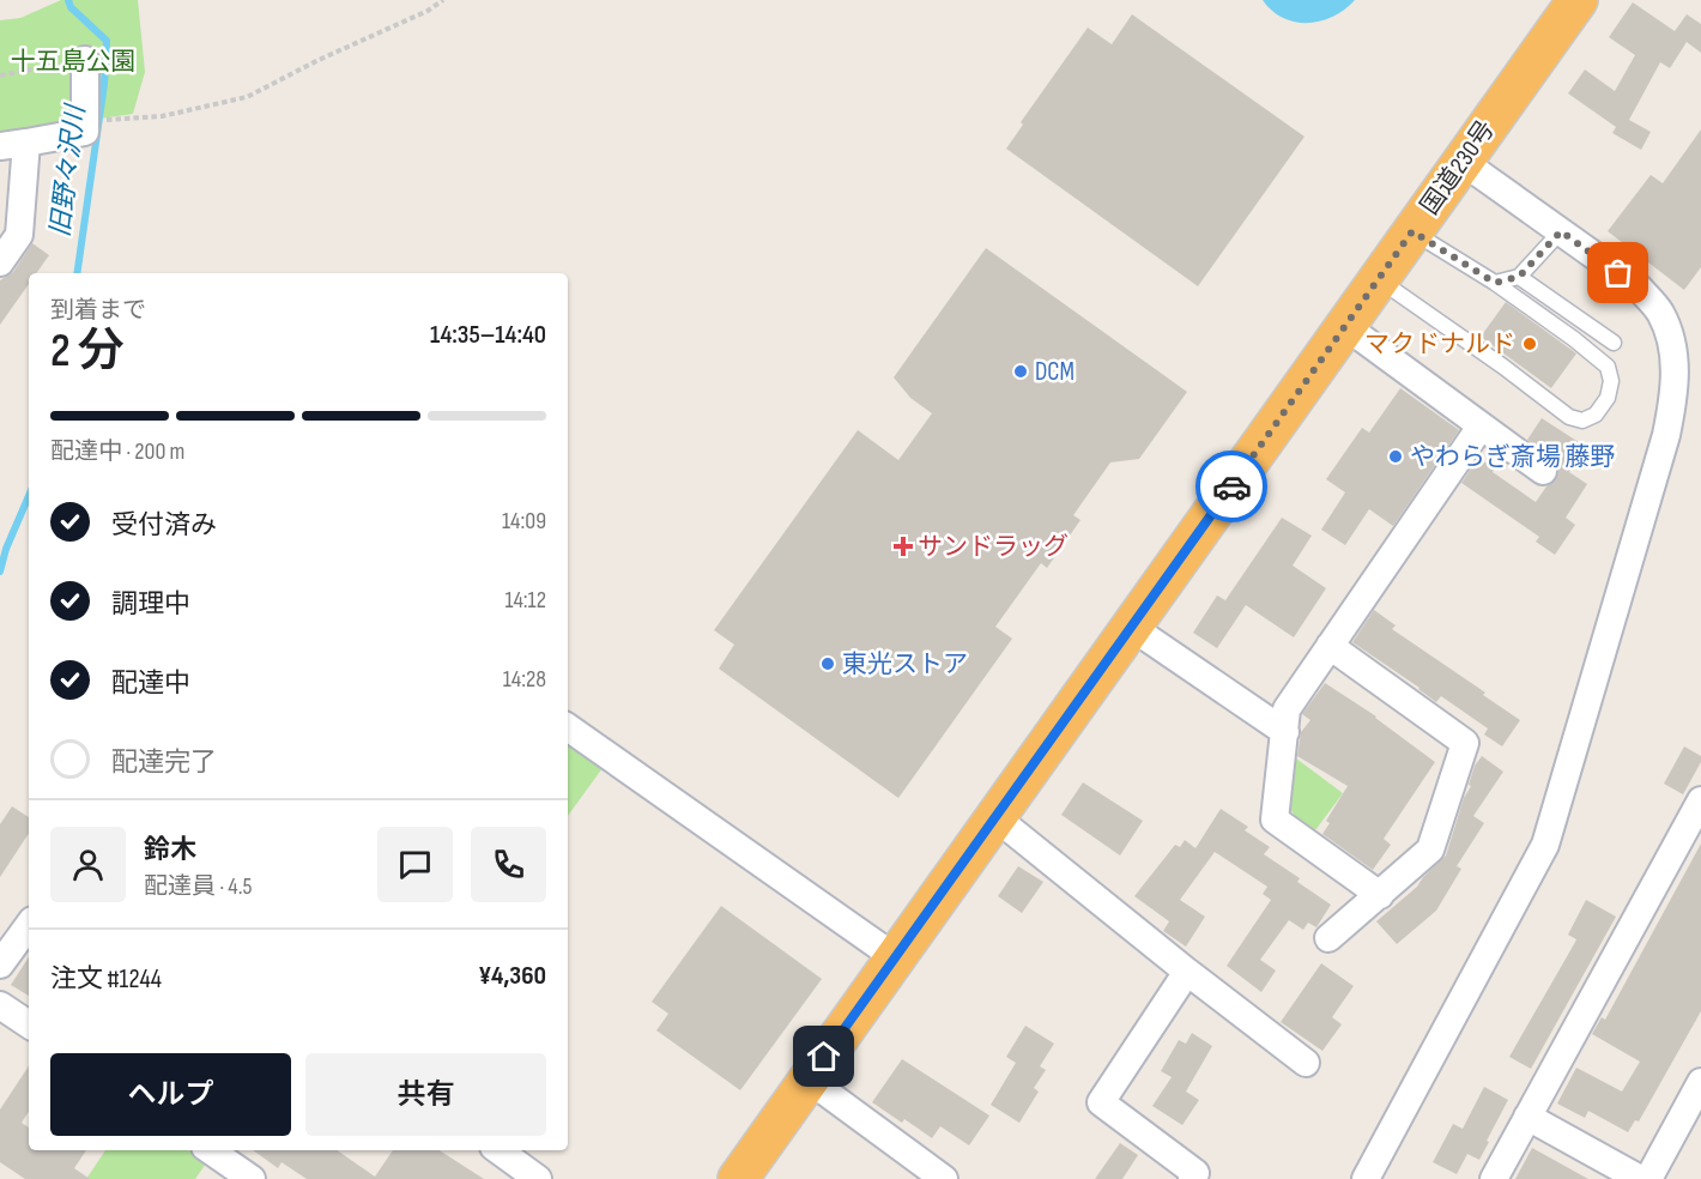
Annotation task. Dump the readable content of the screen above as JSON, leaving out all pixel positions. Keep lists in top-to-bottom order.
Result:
{
  "streets": {
    "highway": ["国道230号"]
  },
  "water": ["旧野々沢川"],
  "parks": ["十五島公園"],
  "places": {
    "other": [
      "マクドナルド",
      "DCM",
      "やわらぎ斎場 藤野",
      "東光ストア"
    ],
    "health": ["サンドラッグ"]
  },
  "page": {
    "heading": ["2 分", "到着まで", "14:35–14:40"],
    "panel": [
      "鈴木",
      "配達員 · 4.5",
      "注文 #1244",
      "¥4,360"
    ],
    "bar": "配達中 · 200 m",
    "list": [
      ["受付済み", "14:09"],
      ["調理中", "14:12"],
      ["配達中", "14:28"],
      "配達完了"
    ],
    "buttons": ["ヘルプ", "共有"]
  }
}
